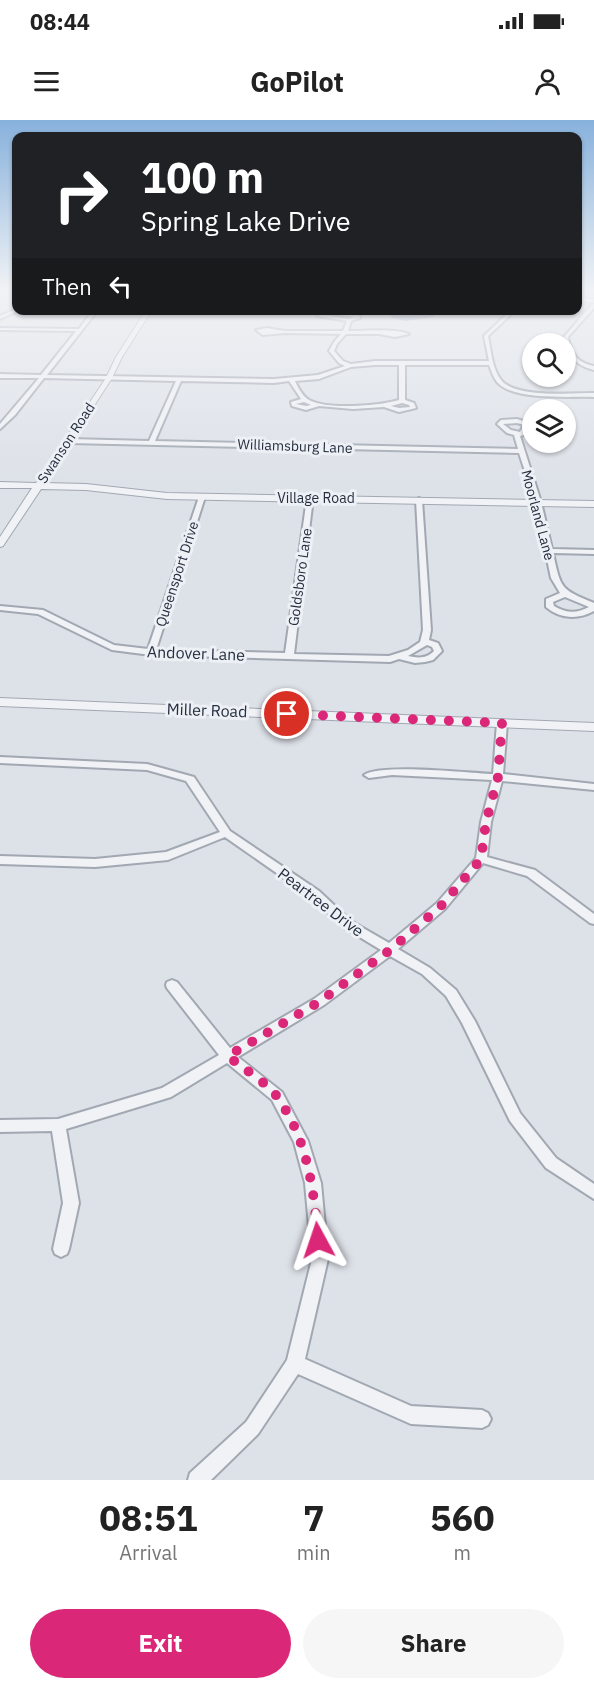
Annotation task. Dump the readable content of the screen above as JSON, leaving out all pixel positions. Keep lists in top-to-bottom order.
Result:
{
  "streets": {
    "street": [
      "Swanson Road",
      "Williamsburg Lane",
      "Village Road",
      "Moorland Lane",
      "Queensport Drive",
      "Goldsboro Lane",
      "Andover Lane",
      "Miller Road",
      "Peartree Drive"
    ]
  },
  "crossings": [
    ["Swanson Road", "Williamsburg Lane"],
    ["Swanson Road", "Village Road"],
    ["Williamsburg Lane", "Moorland Lane"],
    ["Village Road", "Moorland Lane"],
    ["Village Road", "Queensport Drive"],
    ["Village Road", "Goldsboro Lane"],
    ["Village Road", "Andover Lane"],
    ["Queensport Drive", "Andover Lane"],
    ["Goldsboro Lane", "Andover Lane"]
  ],
  "page": {
    "status": "08:44",
    "header": "GoPilot",
    "turn": ["100 m", "Spring Lake Drive"],
    "then": "Then",
    "eta": [
      "08:51",
      "Arrival",
      "7",
      "min",
      "560",
      "m"
    ],
    "buttons": ["Exit", "Share"]
  }
}
